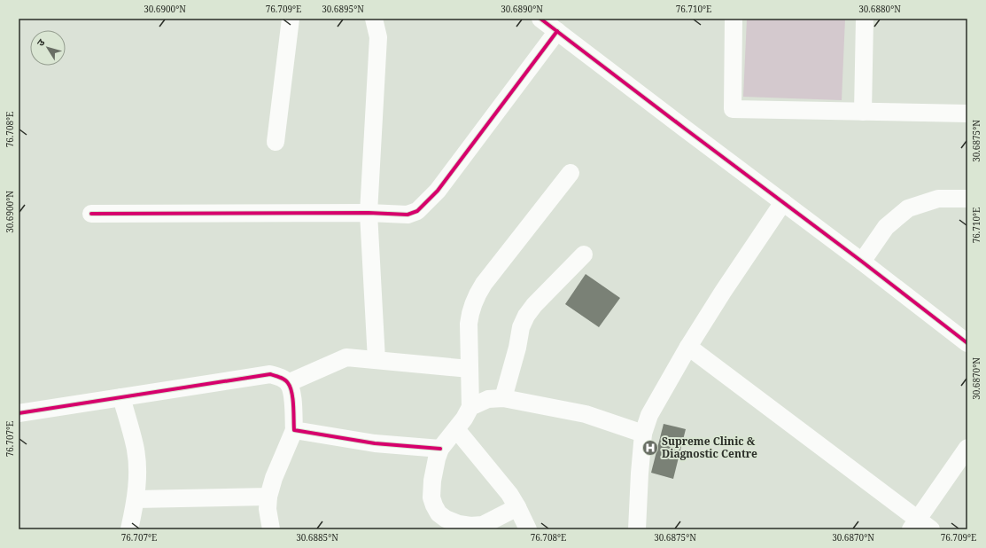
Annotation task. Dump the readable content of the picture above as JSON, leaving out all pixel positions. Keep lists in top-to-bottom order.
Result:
{
  "places": {
    "hospital": ["Supreme Clinic & Diagnostic Centre"]
  },
  "north": "top left",
  "coordinates": [
    "30.6900°N",
    "76.709°E",
    "30.6895°N",
    "30.6890°N",
    "76.710°E",
    "30.6880°N",
    "76.708°E",
    "30.6875°N",
    "30.6870°N",
    "76.707°E",
    "30.6885°N"
  ]
}
